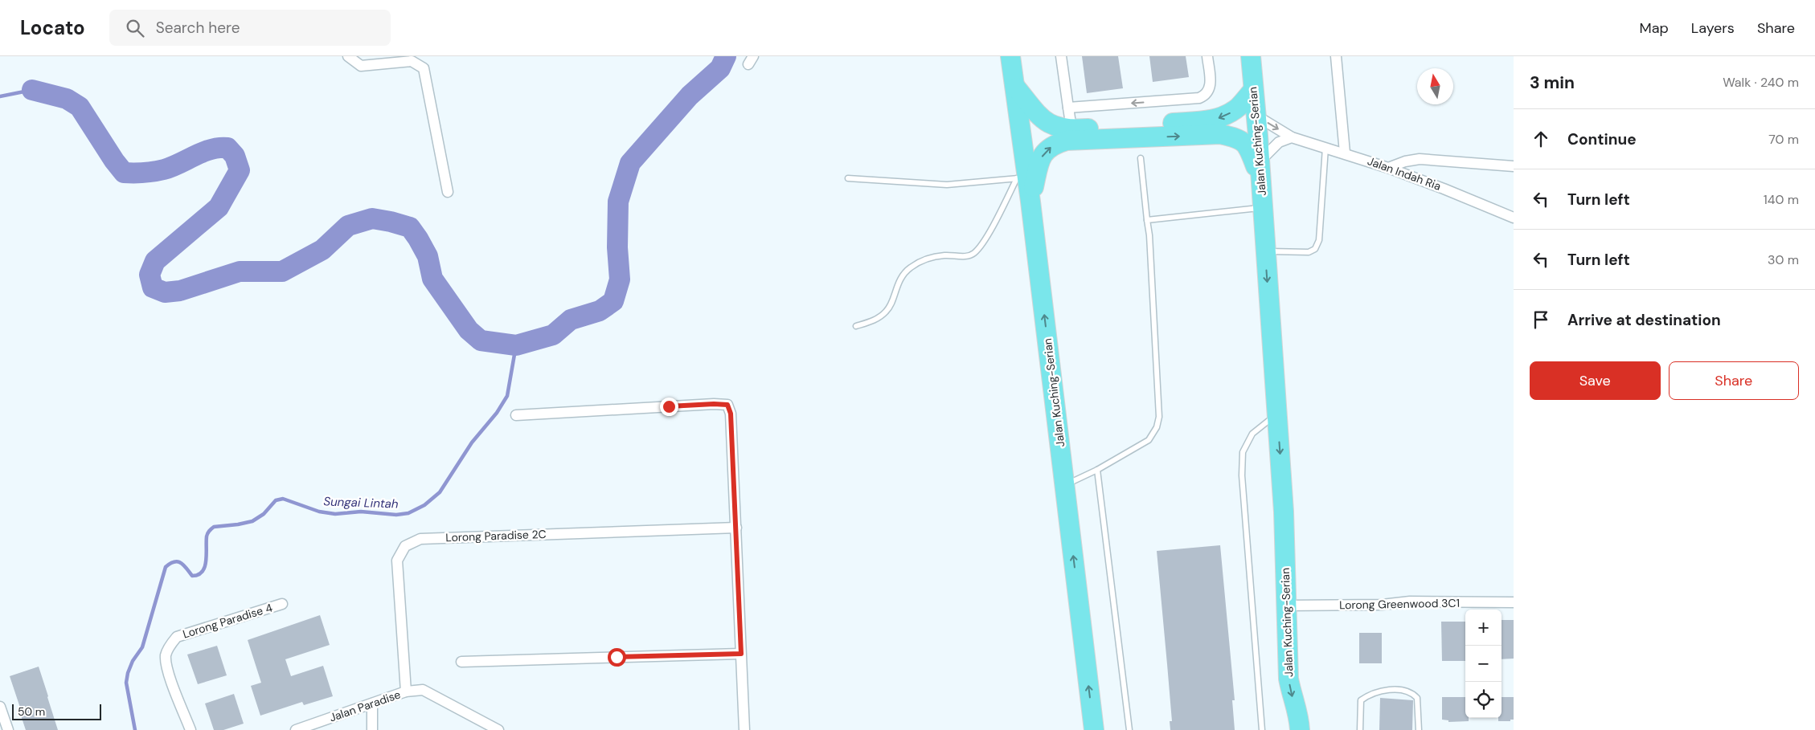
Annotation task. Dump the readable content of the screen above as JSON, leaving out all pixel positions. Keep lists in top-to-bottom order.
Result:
{
  "streets": {
    "highway": ["Jalan Kuching-Serian"],
    "street": [
      "Jalan Indah Ria",
      "Lorong Paradise 2C",
      "Lorong Greenwood 3C1",
      "Lorong Paradise 4",
      "Jalan Paradise"
    ]
  },
  "crossings": [
    ["Jalan Kuching-Serian", "Jalan Indah Ria"],
    ["Jalan Kuching-Serian", "Lorong Greenwood 3C1"],
    ["Lorong Paradise 2C", "Jalan Paradise"]
  ],
  "water": ["Sungai Lintah"],
  "scale_bar": "50 m",
  "north": "top",
  "page": {
    "header": "Locato",
    "search": "Search here",
    "nav": ["Map", "Layers", "Share"],
    "heading": ["3 min", "Walk · 240 m"],
    "list": [
      ["Continue", "70 m"],
      ["Turn left", "140 m"],
      ["Turn left", "30 m"],
      "Arrive at destination"
    ],
    "buttons": ["Save", "Share"],
    "map_buttons": ["+", "−"],
    "scale": "50 m"
  }
}
